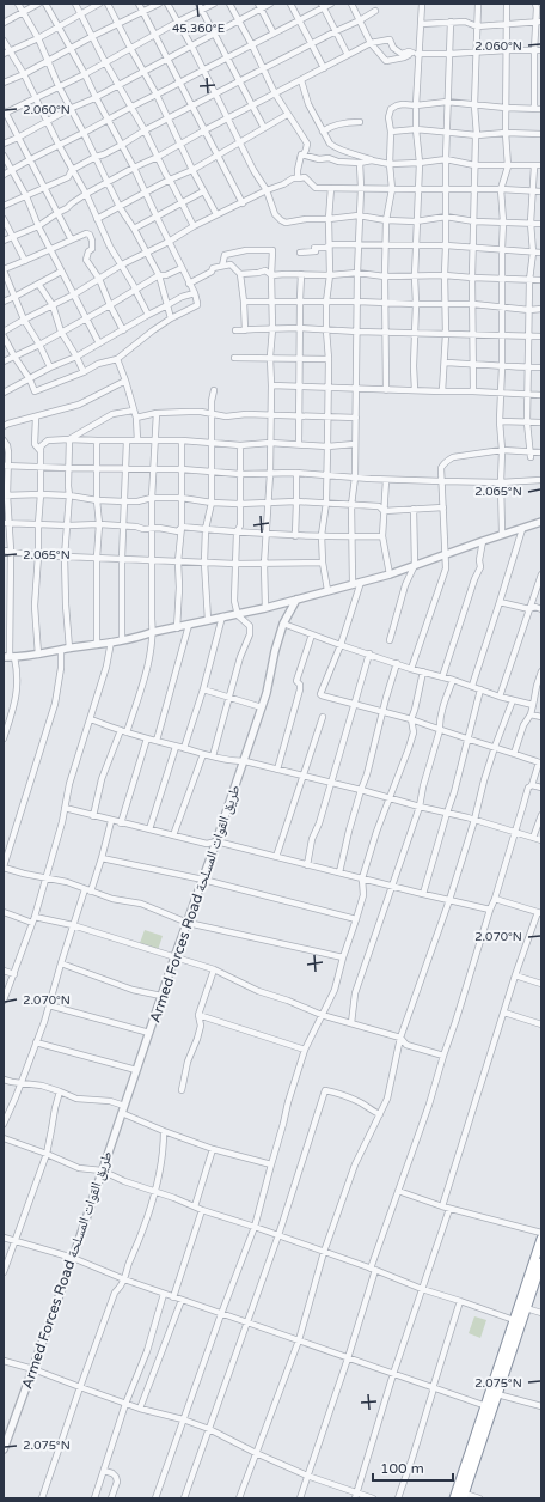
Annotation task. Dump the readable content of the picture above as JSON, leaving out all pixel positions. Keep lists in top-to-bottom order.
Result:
{
  "streets": {
    "street": ["Armed Forces Road طريق القوات المسلحة"]
  },
  "scale_bar": "100 m",
  "coordinates": [
    "45.360°E",
    "2.060°N",
    "2.065°N",
    "2.070°N",
    "2.075°N"
  ]
}
